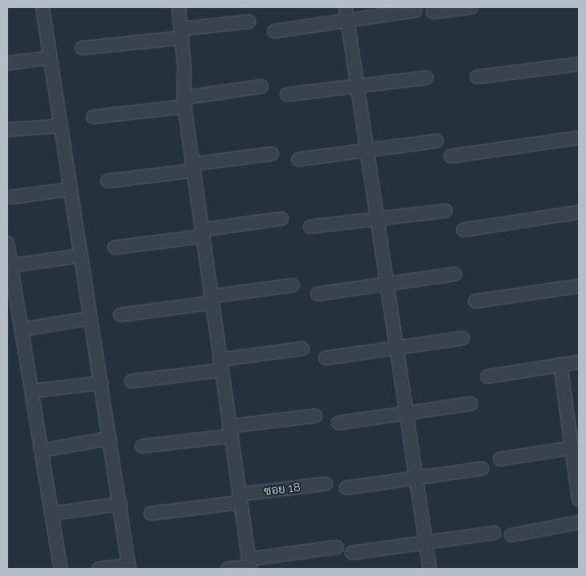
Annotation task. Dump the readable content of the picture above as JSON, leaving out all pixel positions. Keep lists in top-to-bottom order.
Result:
{
  "streets": {
    "street": ["ซอย 18"]
  }
}
